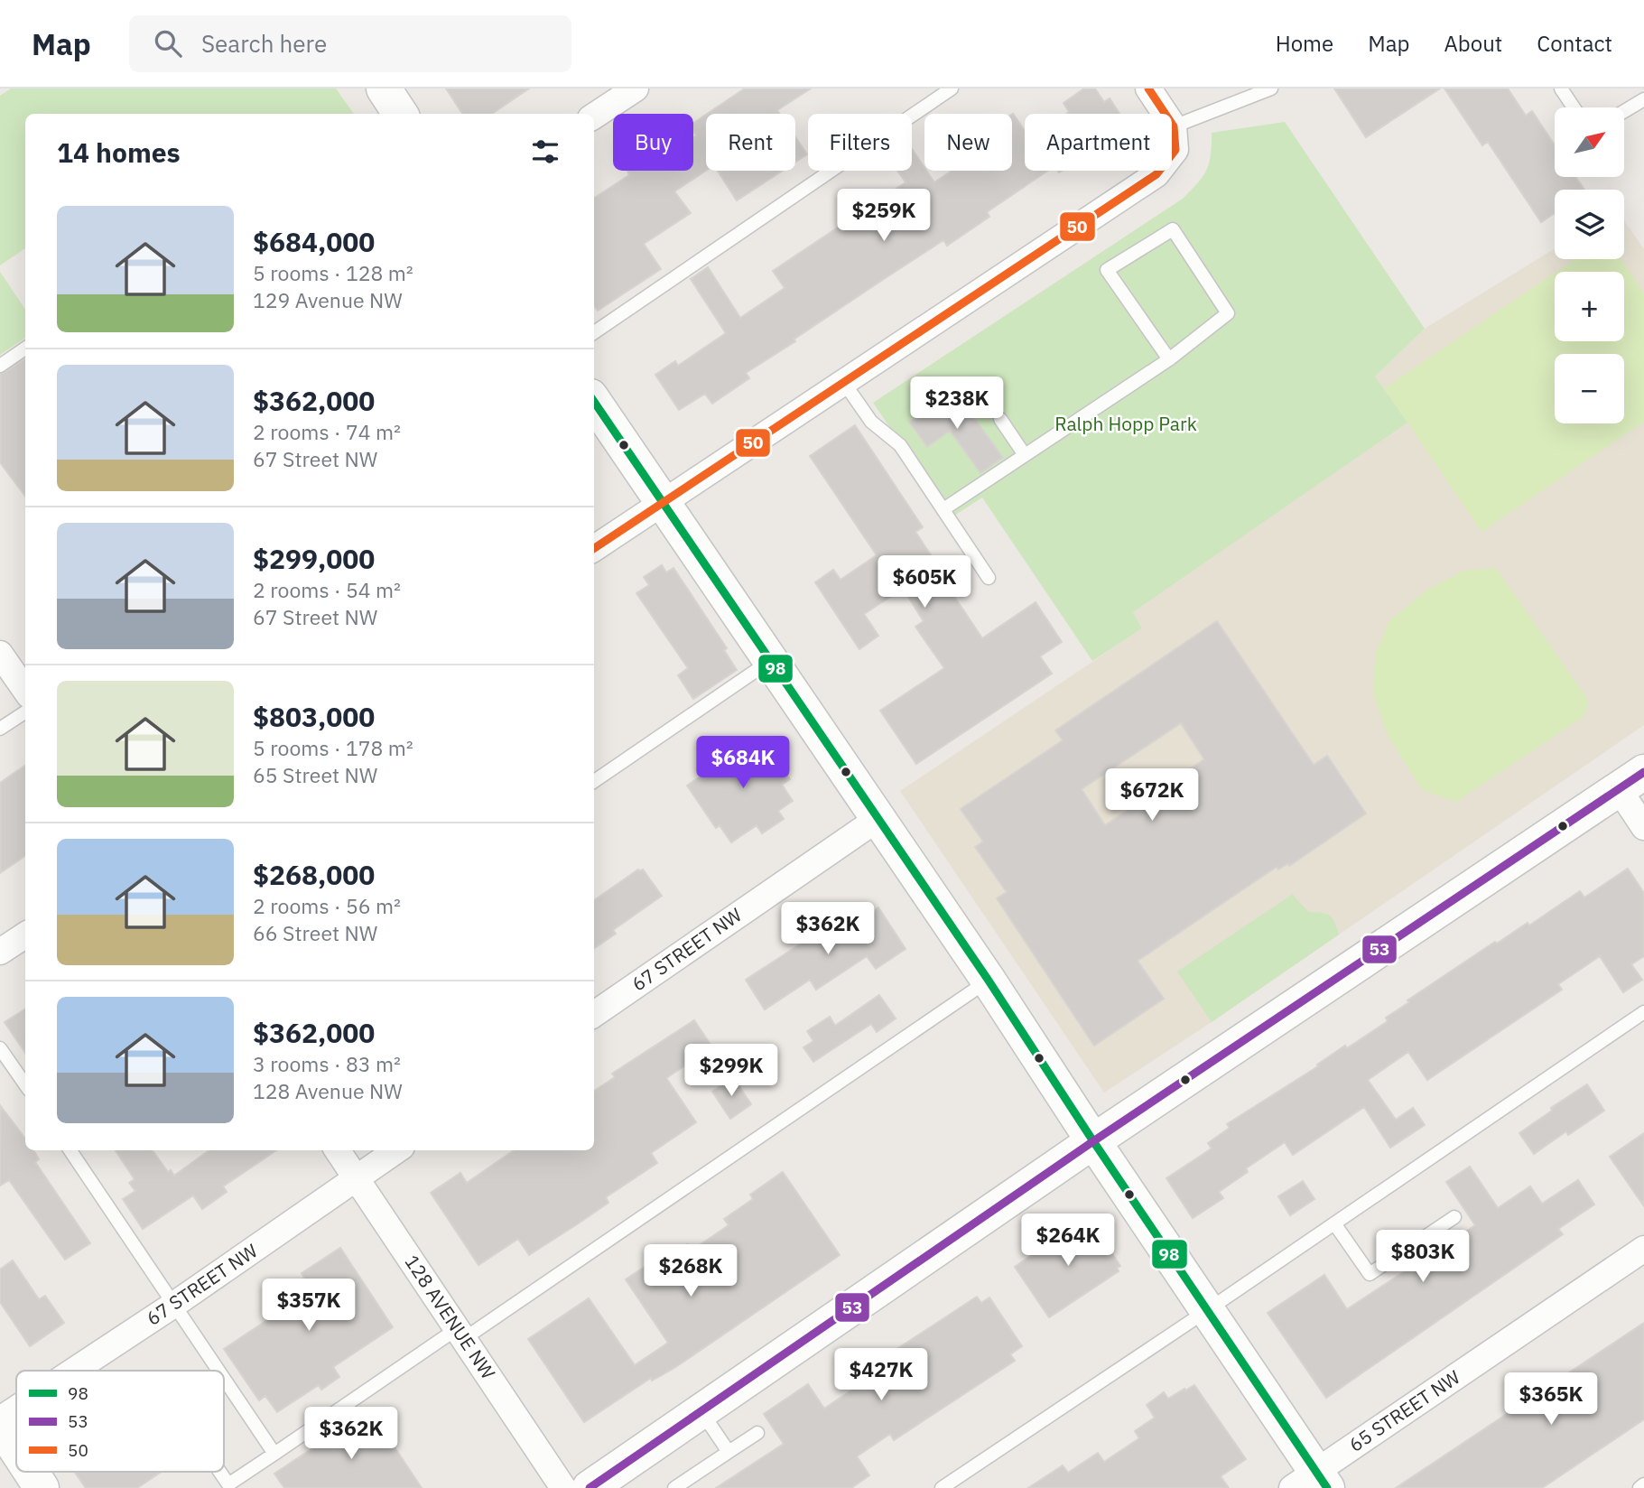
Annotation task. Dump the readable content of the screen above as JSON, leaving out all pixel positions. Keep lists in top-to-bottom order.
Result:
{
  "streets": {
    "street": ["67 STREET NW", "128 AVENUE NW", "65 STREET NW"]
  },
  "crossings": [
    ["67 STREET NW", "128 AVENUE NW"]
  ],
  "parks": ["Ralph Hopp Park"],
  "lines": ["transit line 50", "transit line 98", "transit line 53"],
  "legend": ["98", "53", "50"],
  "north": "top right",
  "page": {
    "header": "Map",
    "search": "Search here",
    "nav": [
      "Home",
      "Map",
      "About",
      "Contact"
    ],
    "map_buttons": ["+", "−"],
    "chip": [
      "Buy",
      "Rent",
      "Filters",
      "New",
      "Apartment"
    ],
    "heading": "14 homes",
    "price": [
      "$259K",
      "$238K",
      "$605K",
      "$684K",
      "$672K",
      "$362K",
      "$299K",
      "$264K",
      "$803K",
      "$268K",
      "$357K",
      "$427K",
      "$365K",
      "$362K"
    ],
    "list": [
      {
        "name": "$684,000",
        "note": "5 rooms · 128 m² · 129 Avenue NW"
      },
      {
        "name": "$362,000",
        "note": "2 rooms · 74 m² · 67 Street NW"
      },
      {
        "name": "$299,000",
        "note": "2 rooms · 54 m² · 67 Street NW"
      },
      {
        "name": "$803,000",
        "note": "5 rooms · 178 m² · 65 Street NW"
      },
      {
        "name": "$268,000",
        "note": "2 rooms · 56 m² · 66 Street NW"
      },
      {
        "name": "$362,000",
        "note": "3 rooms · 83 m² · 128 Avenue NW"
      }
    ]
  }
}
